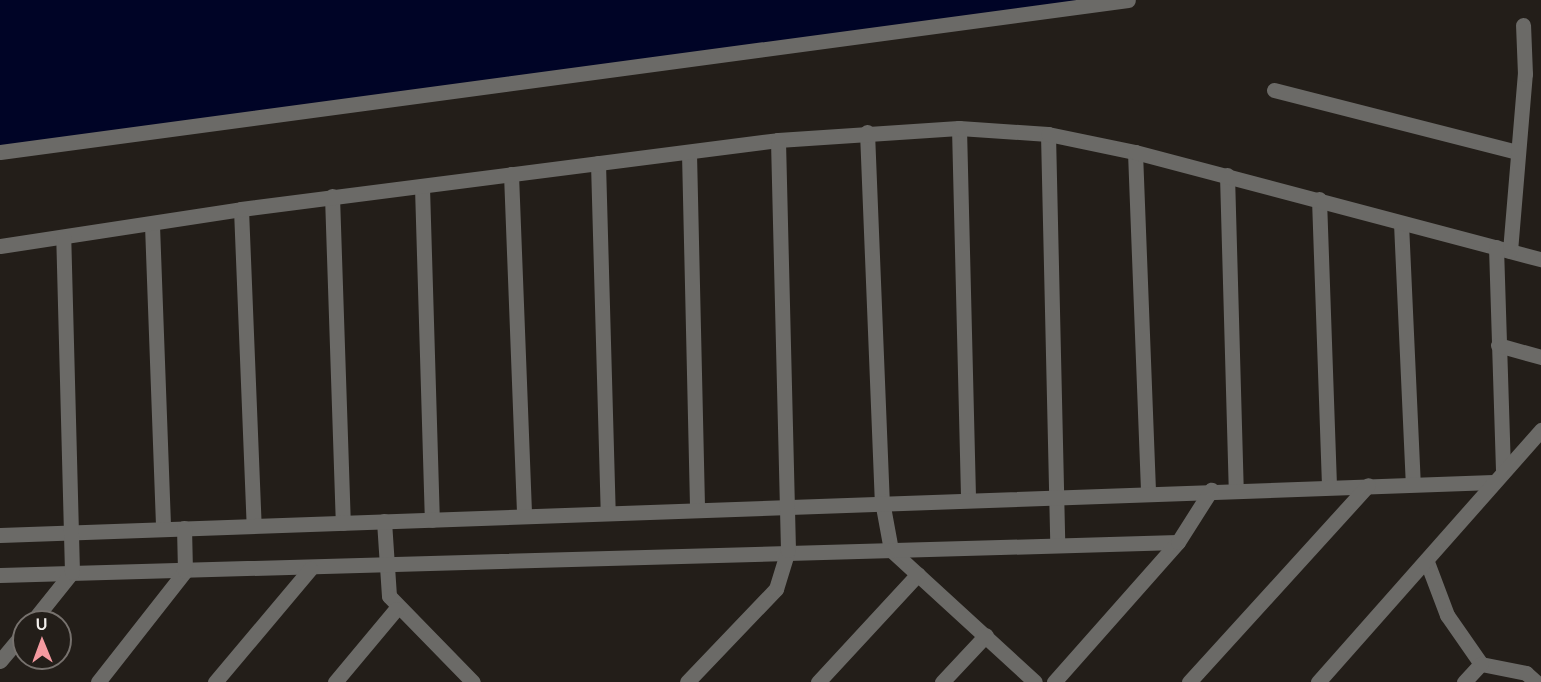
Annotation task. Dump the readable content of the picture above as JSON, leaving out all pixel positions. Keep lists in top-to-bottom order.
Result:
{
  "north": "top"
}
